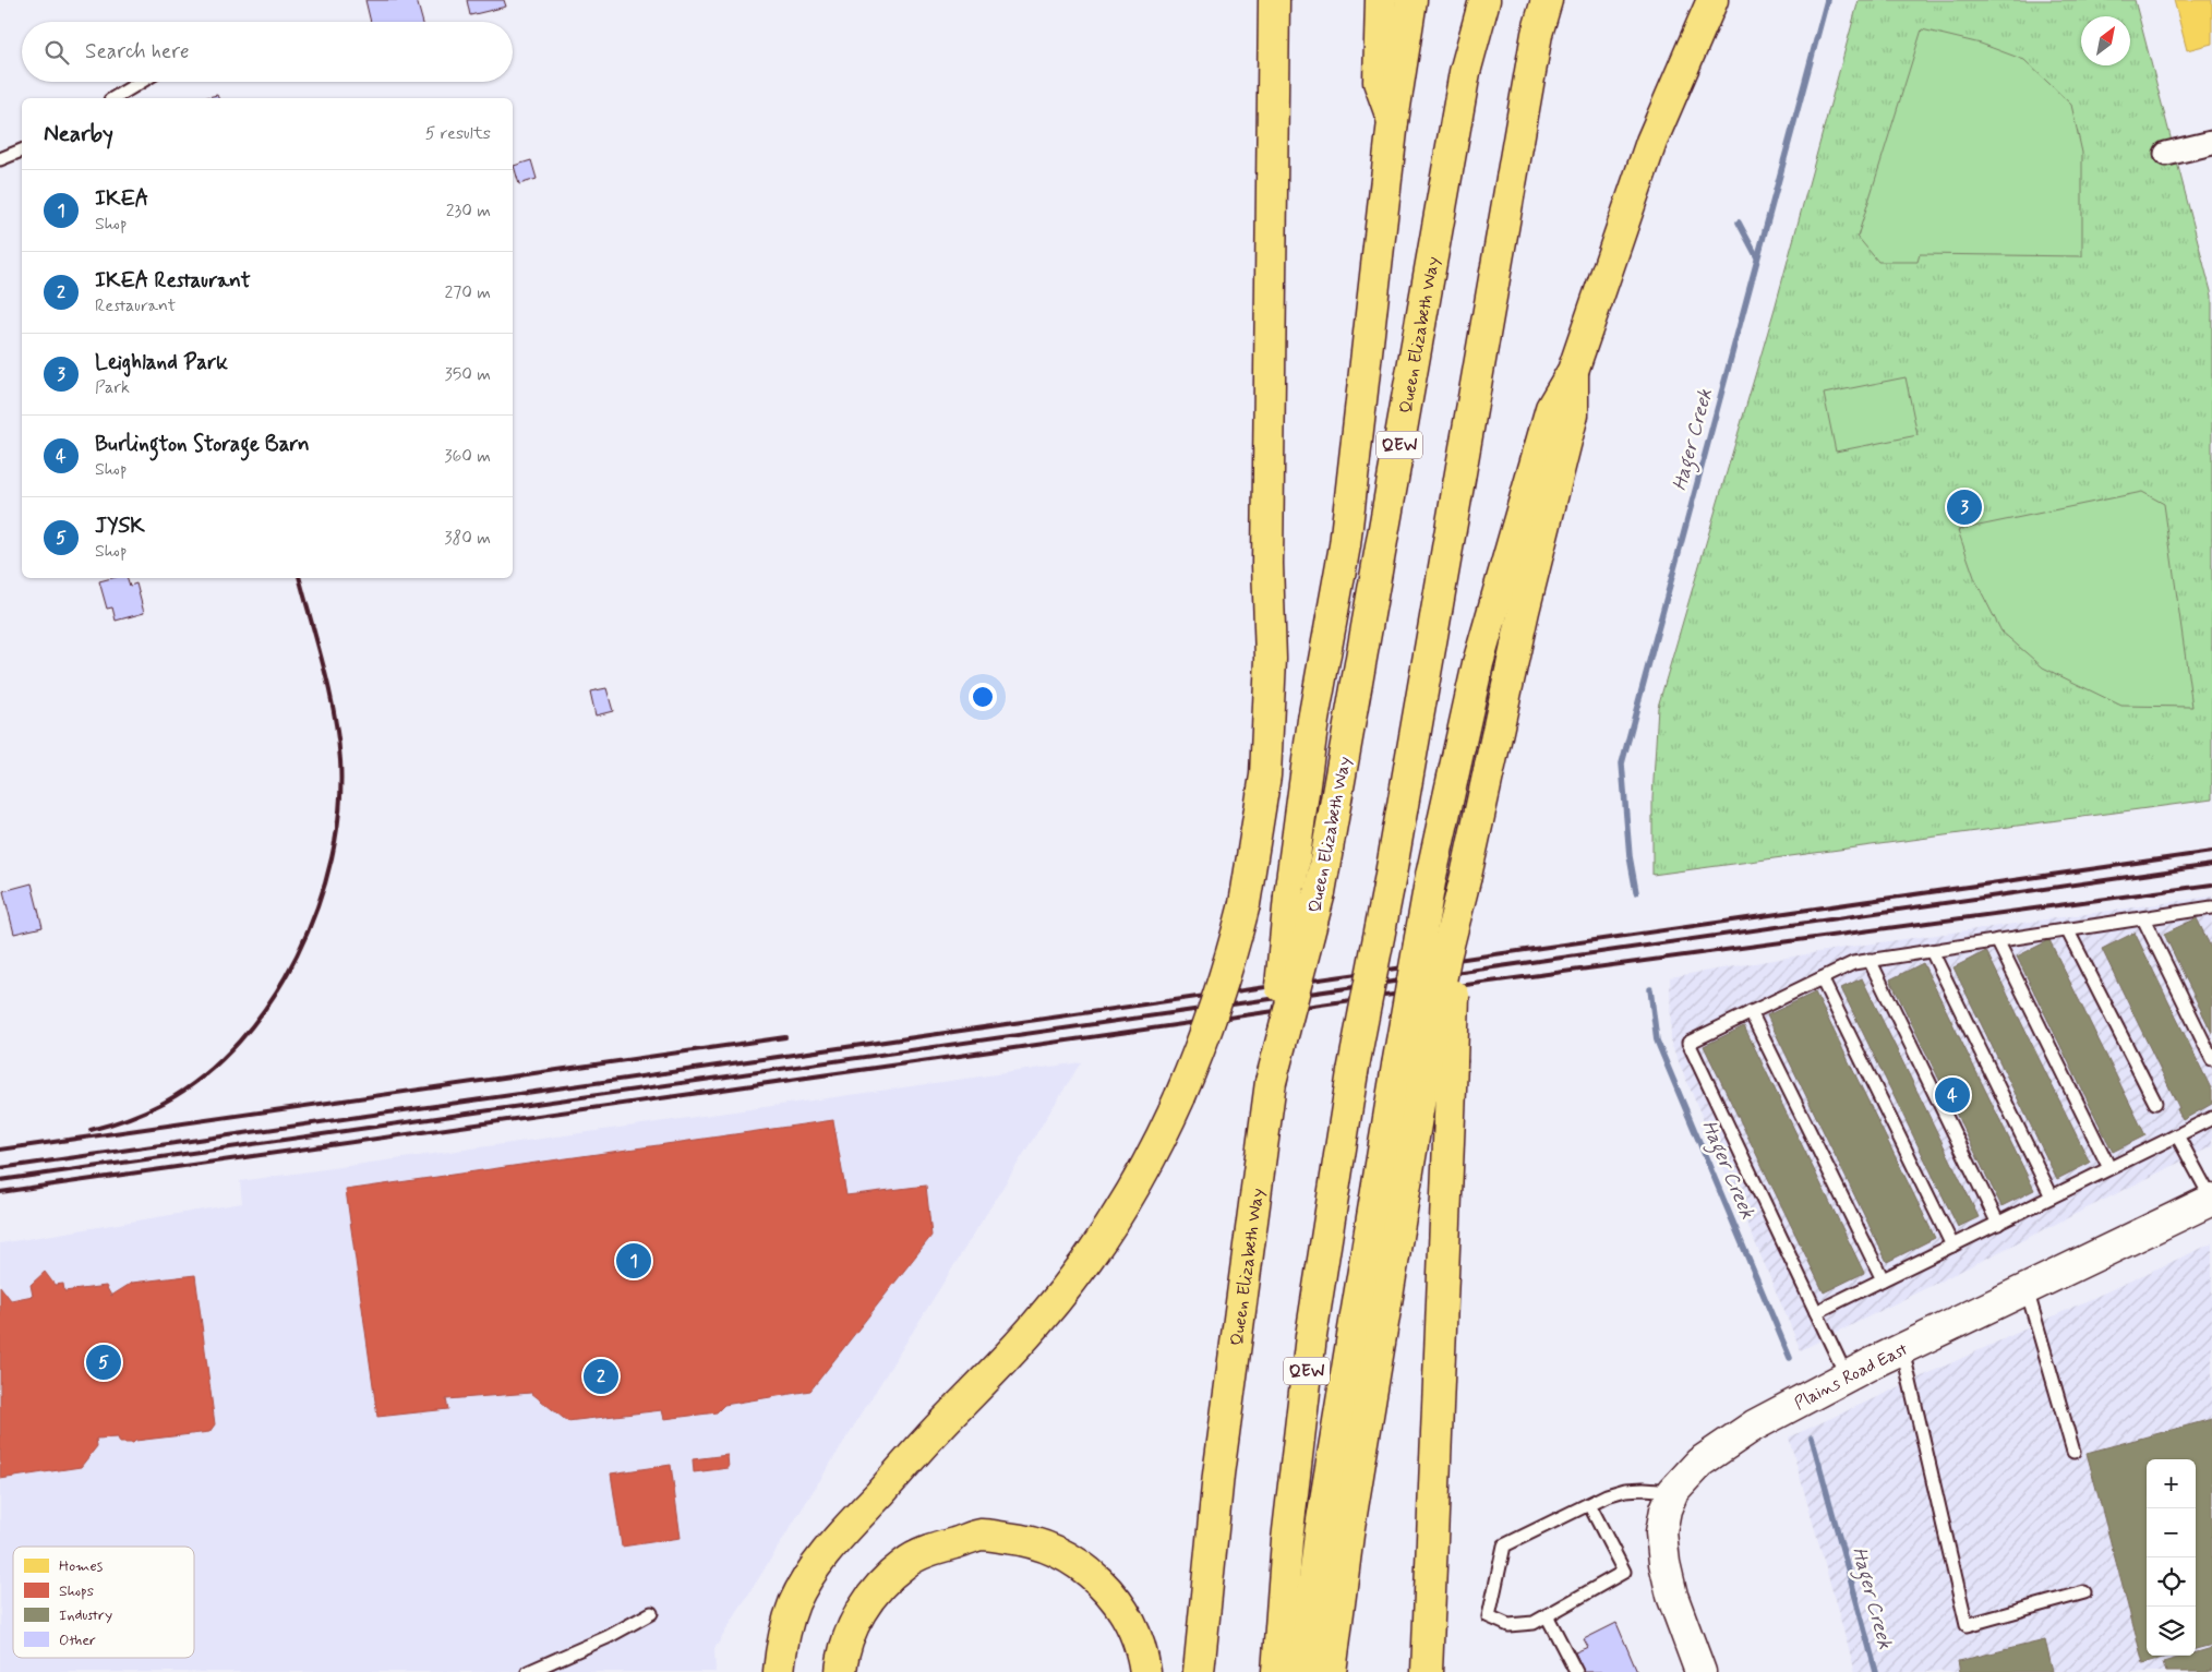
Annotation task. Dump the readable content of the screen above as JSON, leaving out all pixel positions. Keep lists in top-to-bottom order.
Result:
{
  "streets": {
    "highway": ["Queen Elizabeth Way", "QEW"],
    "main road": ["Plains Road East"]
  },
  "water": ["Hager Creek"],
  "legend": [
    "Homes",
    "Shops",
    "Industry",
    "Other"
  ],
  "north": "top right",
  "page": {
    "search": "Search here",
    "heading": ["Nearby", "5 results"],
    "list": [
      {
        "mark": "1",
        "name": "IKEA",
        "note": "Shop",
        "value": "230 m"
      },
      {
        "mark": "2",
        "name": "IKEA Restaurant",
        "note": "Restaurant",
        "value": "270 m"
      },
      {
        "mark": "3",
        "name": "Leighland Park",
        "note": "Park",
        "value": "350 m"
      },
      {
        "mark": "4",
        "name": "Burlington Storage Barn",
        "note": "Shop",
        "value": "360 m"
      },
      {
        "mark": "5",
        "name": "JYSK",
        "note": "Shop",
        "value": "380 m"
      }
    ],
    "pins": [
      "3",
      "4",
      "1",
      "5",
      "2"
    ],
    "map_buttons": ["+", "−"]
  }
}
